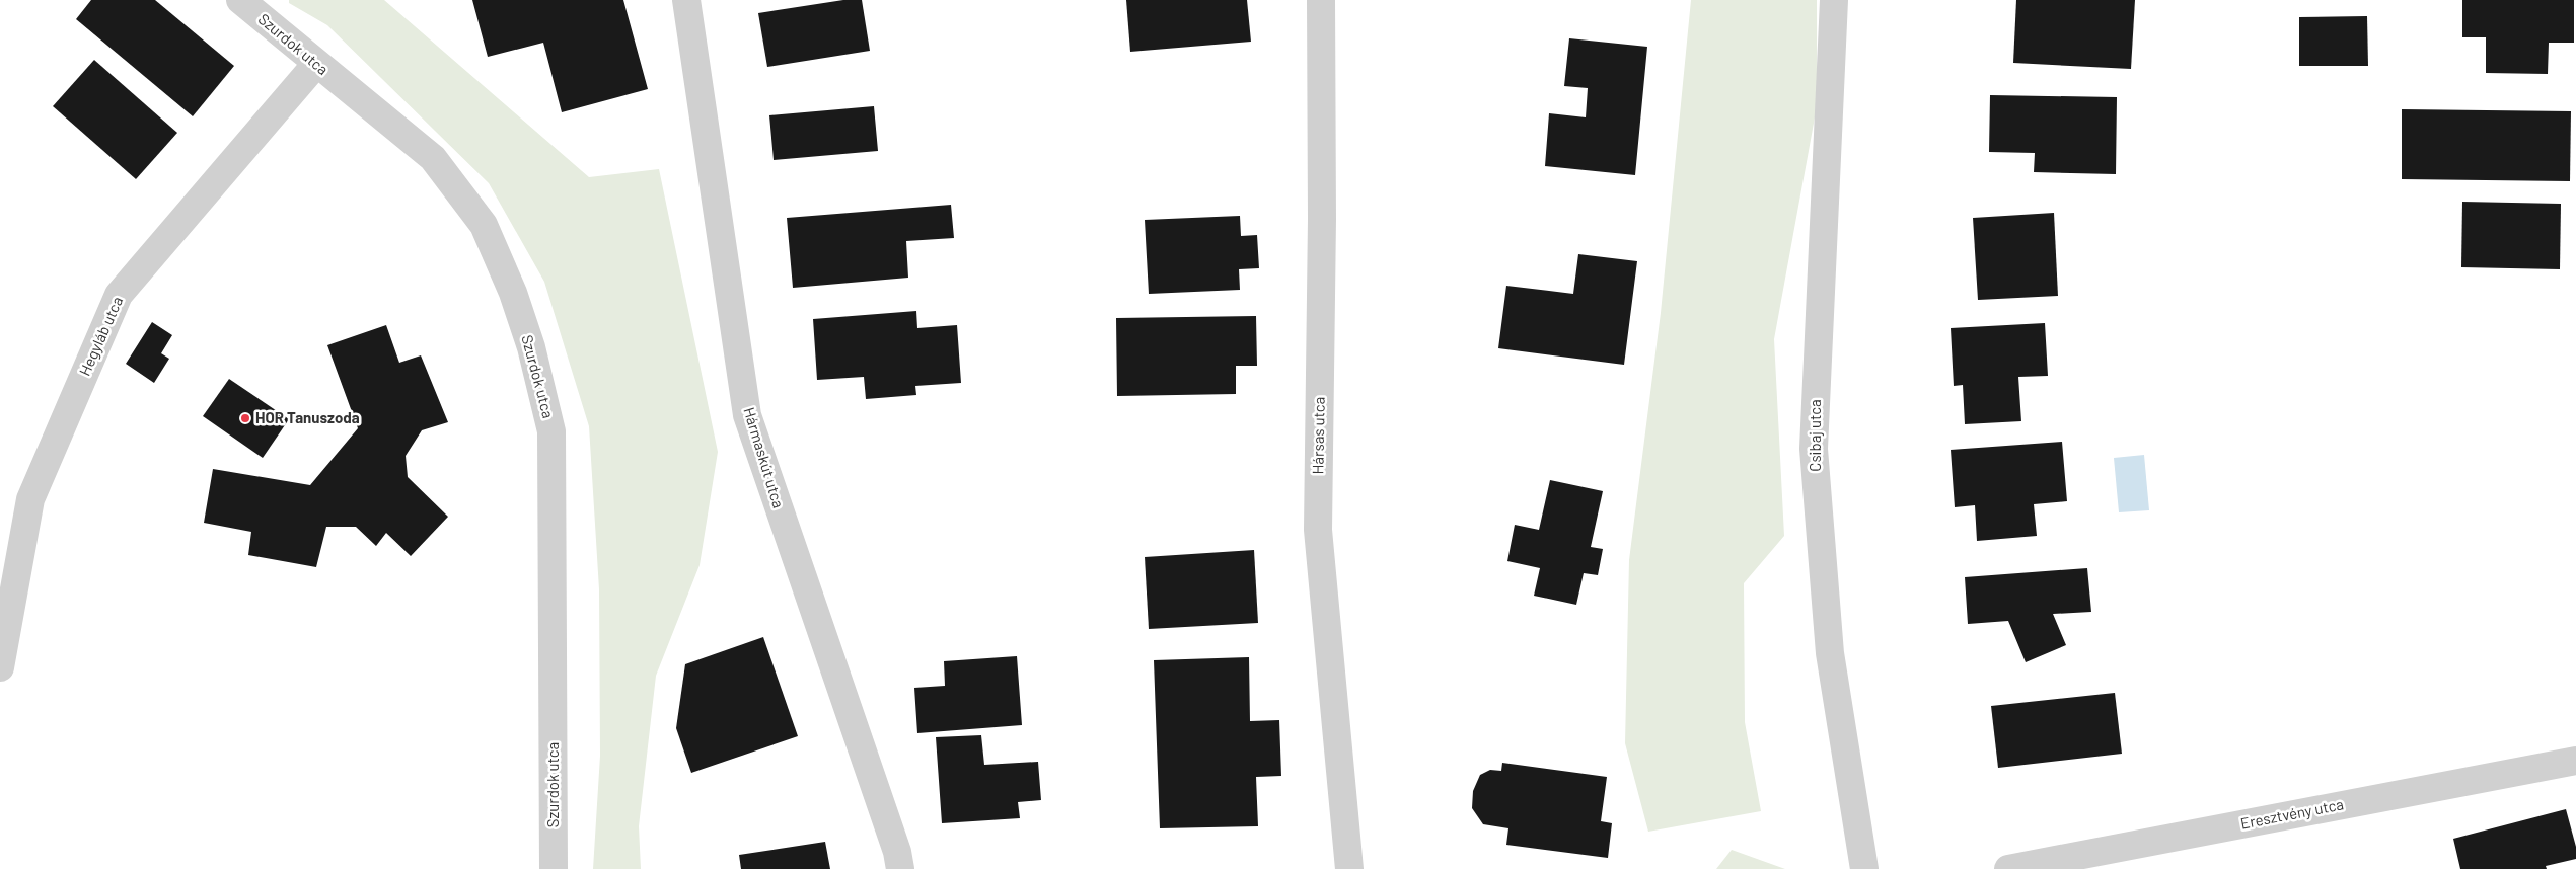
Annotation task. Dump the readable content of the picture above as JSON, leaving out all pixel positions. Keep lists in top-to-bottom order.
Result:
{
  "streets": {
    "street": [
      "Szurdok utca",
      "Hegyláb utca",
      "Hársas utca",
      "Csibaj utca",
      "Hármaskút utca",
      "Eresztvény utca"
    ]
  },
  "crossings": [
    ["Szurdok utca", "Hegyláb utca"]
  ],
  "places": ["HOR Tanuszoda"]
}
